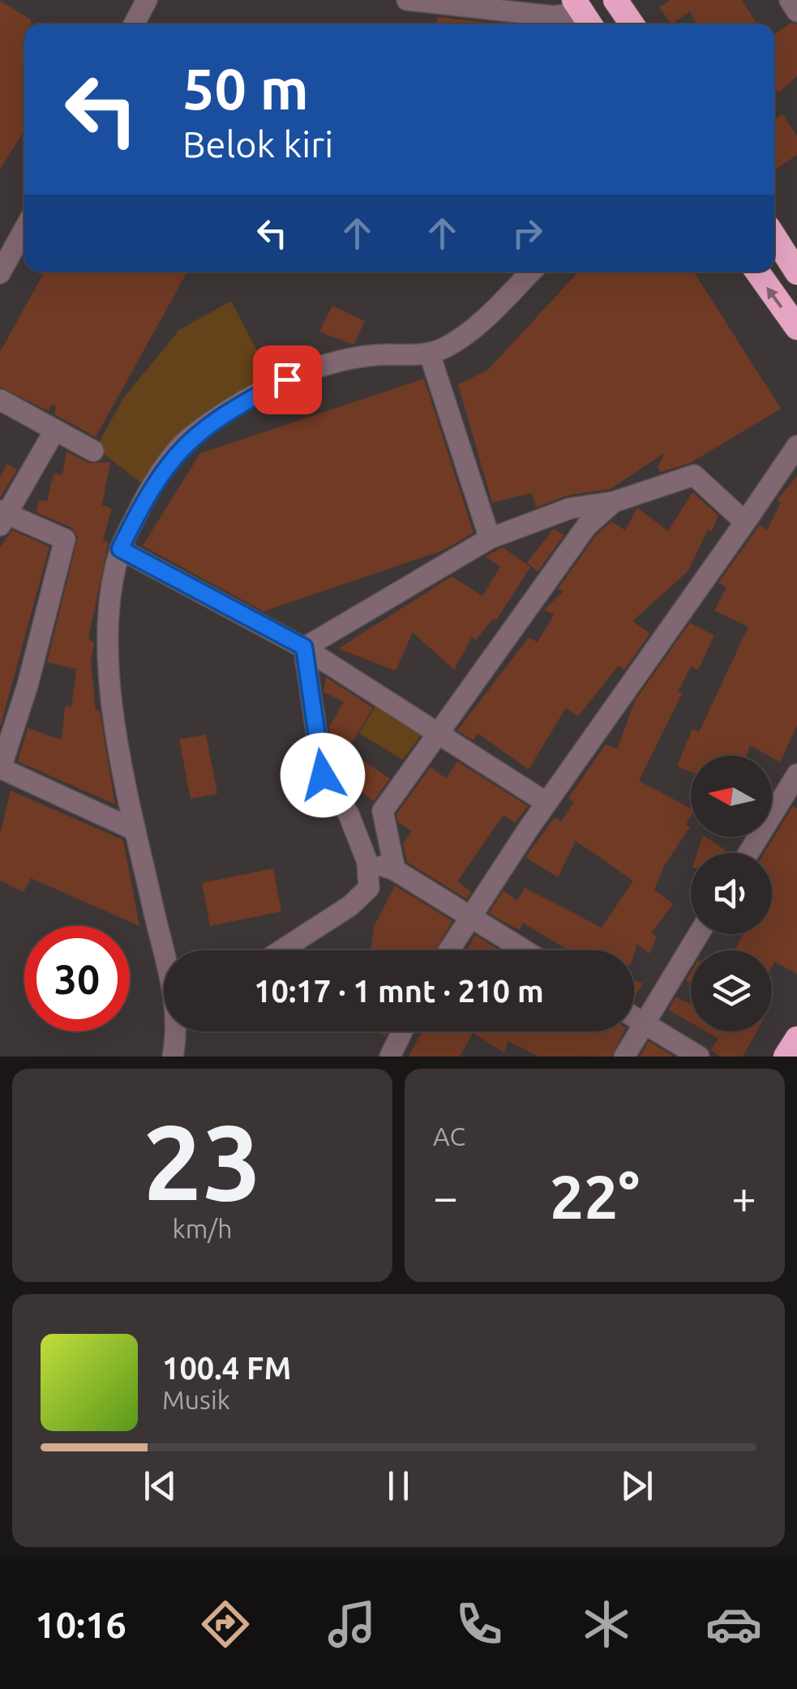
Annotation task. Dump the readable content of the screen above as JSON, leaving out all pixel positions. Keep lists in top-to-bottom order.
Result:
{
  "north": "left",
  "page": {
    "turn": ["50 m", "Belok kiri"],
    "limit": "30",
    "trip": "10:17 · 1 mnt · 210 m",
    "tile": [
      ["23", "km/h"],
      "AC"
    ],
    "heat": ["−", "22°", "+"],
    "song": ["100.4 FM", "Musik"],
    "tabs": "10:16"
  }
}
